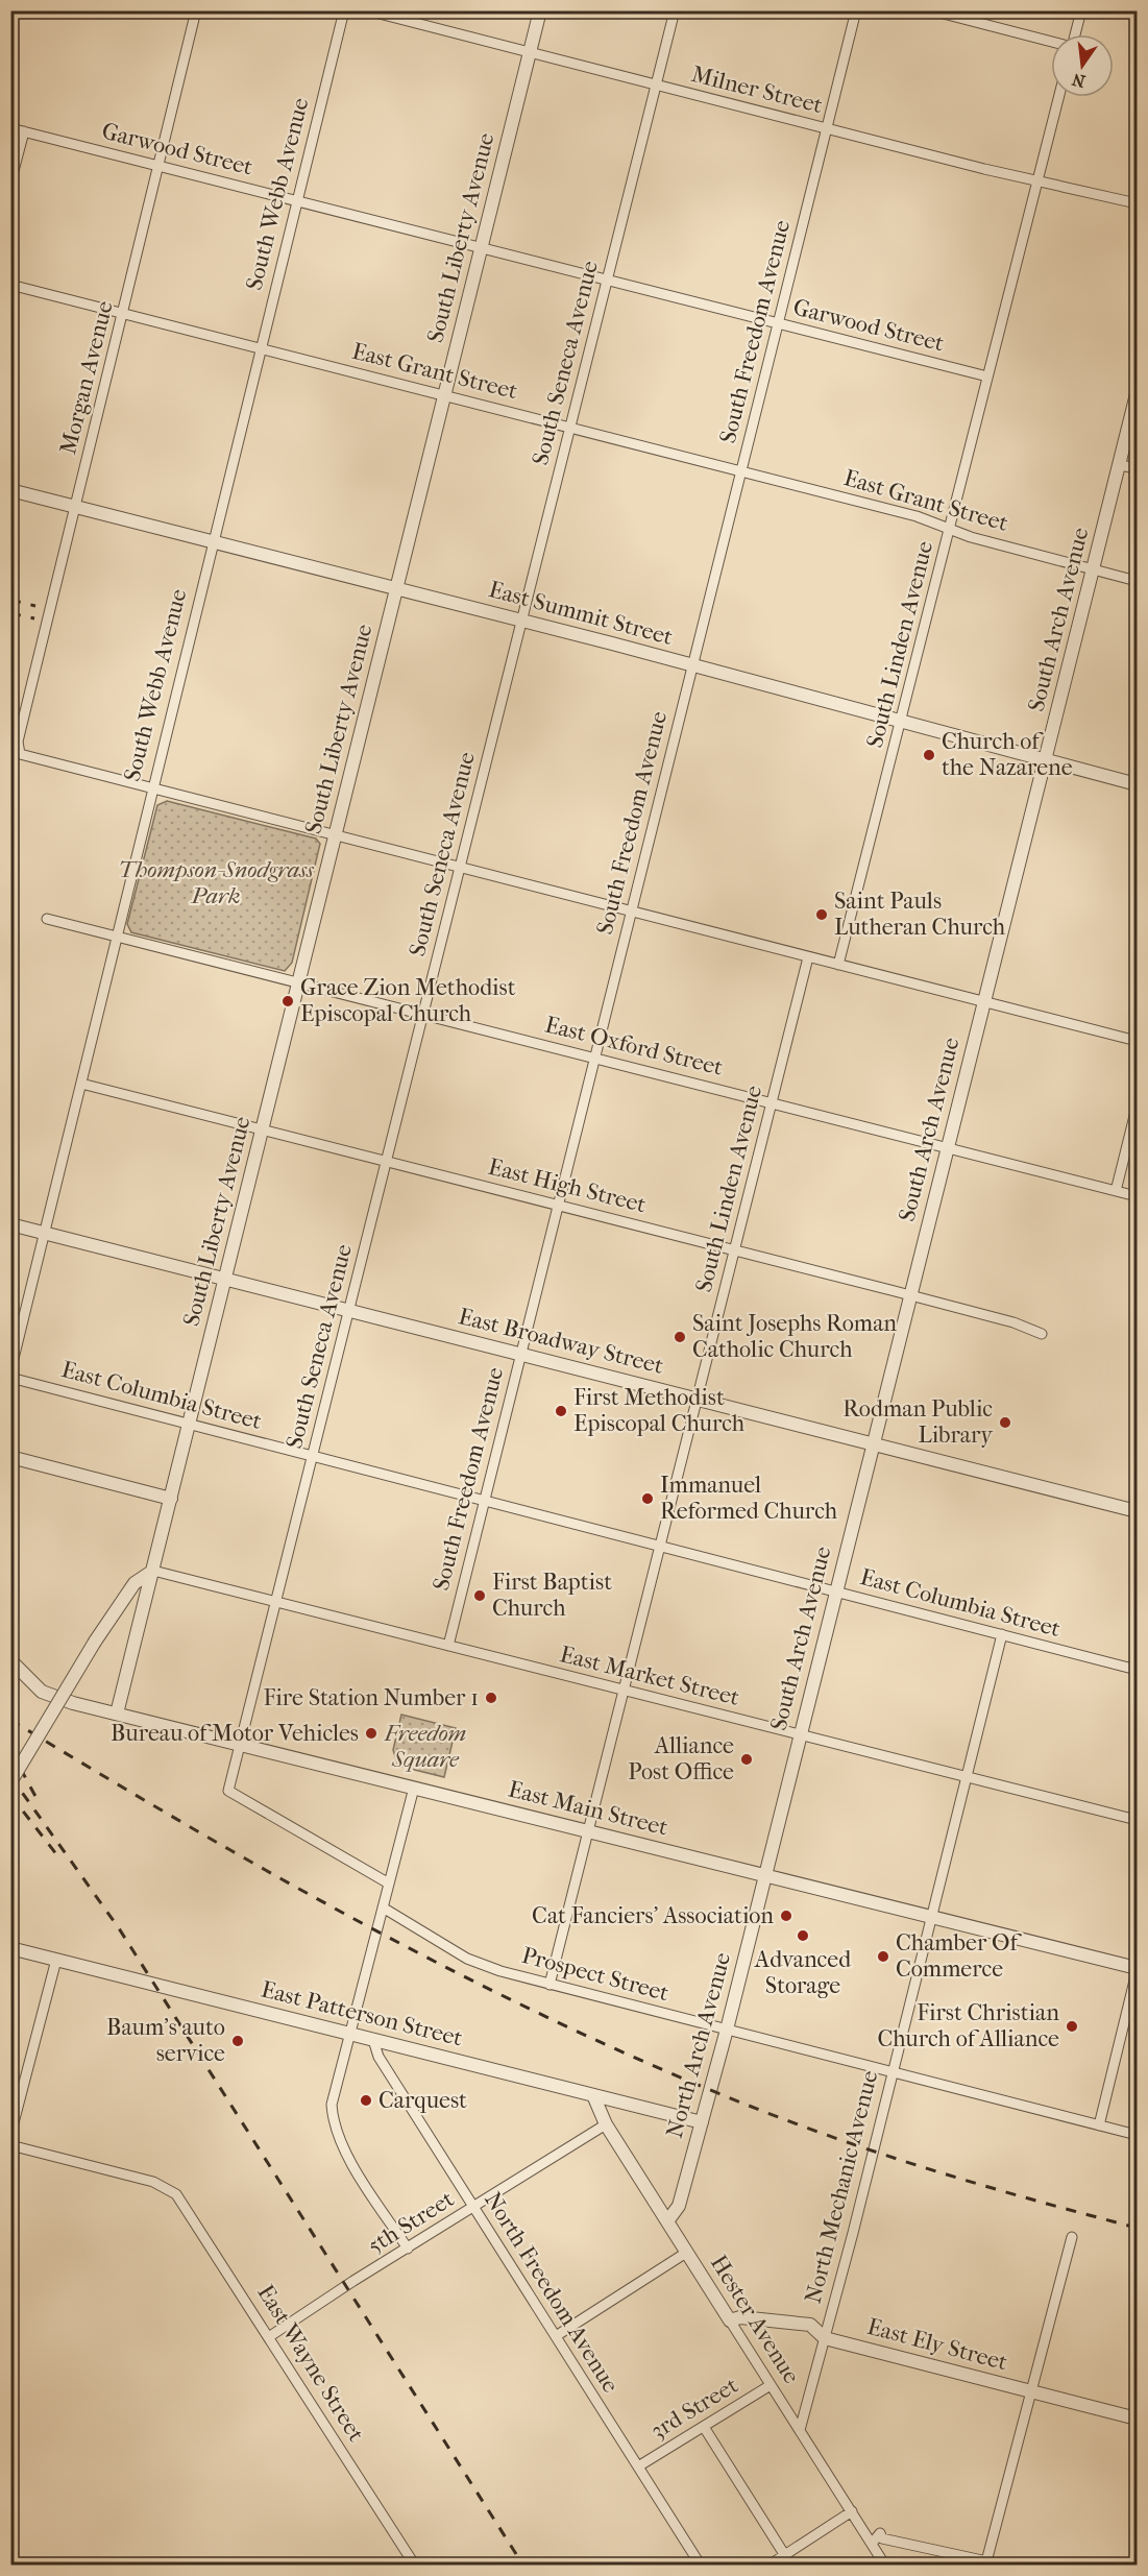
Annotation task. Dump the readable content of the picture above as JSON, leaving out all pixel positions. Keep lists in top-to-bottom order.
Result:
{
  "streets": {
    "street": [
      "Milner Street",
      "Garwood Street",
      "South Webb Avenue",
      "South Liberty Avenue",
      "South Freedom Avenue",
      "South Seneca Avenue",
      "East Grant Street",
      "Morgan Avenue",
      "East Summit Street",
      "South Arch Avenue",
      "South Linden Avenue",
      "East Oxford Street",
      "East High Street",
      "East Broadway Street",
      "East Columbia Street",
      "East Market Street",
      "East Main Street",
      "Prospect Street",
      "East Patterson Street",
      "North Arch Avenue",
      "North Mechanic Avenue",
      "5th Street",
      "North Freedom Avenue",
      "Hester Avenue",
      "East Ely Street",
      "East Wayne Street",
      "3rd Street"
    ]
  },
  "crossings": [
    ["Milner Street", "South Liberty Avenue"],
    ["Milner Street", "South Freedom Avenue"],
    ["Milner Street", "South Seneca Avenue"],
    ["Milner Street", "South Linden Avenue"],
    ["Garwood Street", "South Webb Avenue"],
    ["Garwood Street", "South Liberty Avenue"],
    ["Garwood Street", "South Freedom Avenue"],
    ["Garwood Street", "South Seneca Avenue"],
    ["Garwood Street", "Morgan Avenue"],
    ["Garwood Street", "South Linden Avenue"],
    ["South Webb Avenue", "East Grant Street"],
    ["South Webb Avenue", "Morgan Avenue"],
    ["South Webb Avenue", "East Summit Street"],
    ["South Webb Avenue", "East Oxford Street"],
    ["South Webb Avenue", "East High Street"],
    ["South Webb Avenue", "East Broadway Street"],
    ["South Liberty Avenue", "East Grant Street"],
    ["South Liberty Avenue", "East Summit Street"],
    ["South Liberty Avenue", "East Oxford Street"],
    ["South Liberty Avenue", "East High Street"],
    ["South Liberty Avenue", "East Broadway Street"],
    ["South Liberty Avenue", "East Columbia Street"],
    ["South Liberty Avenue", "East Market Street"],
    ["South Liberty Avenue", "East Main Street"],
    ["South Freedom Avenue", "East Grant Street"],
    ["South Freedom Avenue", "East Summit Street"],
    ["South Freedom Avenue", "East Oxford Street"],
    ["South Freedom Avenue", "East High Street"],
    ["South Freedom Avenue", "East Broadway Street"],
    ["South Freedom Avenue", "East Columbia Street"],
    ["South Freedom Avenue", "East Market Street"],
    ["South Seneca Avenue", "East Grant Street"],
    ["South Seneca Avenue", "East Summit Street"],
    ["South Seneca Avenue", "East Oxford Street"],
    ["South Seneca Avenue", "East High Street"],
    ["South Seneca Avenue", "East Broadway Street"],
    ["South Seneca Avenue", "East Columbia Street"],
    ["South Seneca Avenue", "East Market Street"],
    ["South Seneca Avenue", "East Main Street"],
    ["East Grant Street", "Morgan Avenue"],
    ["East Grant Street", "South Arch Avenue"],
    ["East Grant Street", "South Linden Avenue"],
    ["Morgan Avenue", "East Summit Street"],
    ["East Summit Street", "South Arch Avenue"],
    ["East Summit Street", "South Linden Avenue"],
    ["South Arch Avenue", "East Oxford Street"],
    ["South Arch Avenue", "East High Street"],
    ["South Arch Avenue", "East Broadway Street"],
    ["South Arch Avenue", "East Columbia Street"],
    ["South Arch Avenue", "East Market Street"],
    ["South Arch Avenue", "East Main Street"],
    ["South Arch Avenue", "North Arch Avenue"],
    ["South Linden Avenue", "East Oxford Street"],
    ["South Linden Avenue", "East High Street"],
    ["South Linden Avenue", "East Broadway Street"],
    ["South Linden Avenue", "East Columbia Street"],
    ["South Linden Avenue", "East Market Street"],
    ["South Linden Avenue", "East Main Street"],
    ["South Linden Avenue", "Prospect Street"],
    ["East Columbia Street", "North Mechanic Avenue"],
    ["East Market Street", "North Mechanic Avenue"],
    ["East Main Street", "North Arch Avenue"],
    ["East Main Street", "North Mechanic Avenue"],
    ["Prospect Street", "North Arch Avenue"],
    ["Prospect Street", "North Mechanic Avenue"],
    ["East Patterson Street", "North Arch Avenue"],
    ["East Patterson Street", "North Freedom Avenue"],
    ["East Patterson Street", "Hester Avenue"],
    ["North Arch Avenue", "Hester Avenue"],
    ["North Mechanic Avenue", "Hester Avenue"],
    ["North Mechanic Avenue", "East Ely Street"],
    ["5th Street", "North Freedom Avenue"],
    ["5th Street", "Hester Avenue"],
    ["5th Street", "East Wayne Street"],
    ["North Freedom Avenue", "3rd Street"],
    ["Hester Avenue", "East Ely Street"],
    ["Hester Avenue", "3rd Street"]
  ],
  "parks": ["Thompson-Snodgrass Park", "Freedom Square"],
  "places": [
    "Church of the Nazarene",
    "Saint Pauls Lutheran Church",
    "Grace Zion Methodist Episcopal Church",
    "Saint Josephs Roman Catholic Church",
    "First Methodist Episcopal Church",
    "Rodman Public Library",
    "Immanuel Reformed Church",
    "First Baptist Church",
    "Fire Station Number 1",
    "Bureau of Motor Vehicles",
    "Alliance Post Office",
    "Cat Fanciers' Association",
    "Advanced Storage",
    "Chamber Of Commerce",
    "First Christian Church of Alliance",
    "Baum's auto service",
    "Carquest"
  ],
  "north": "bottom"
}
